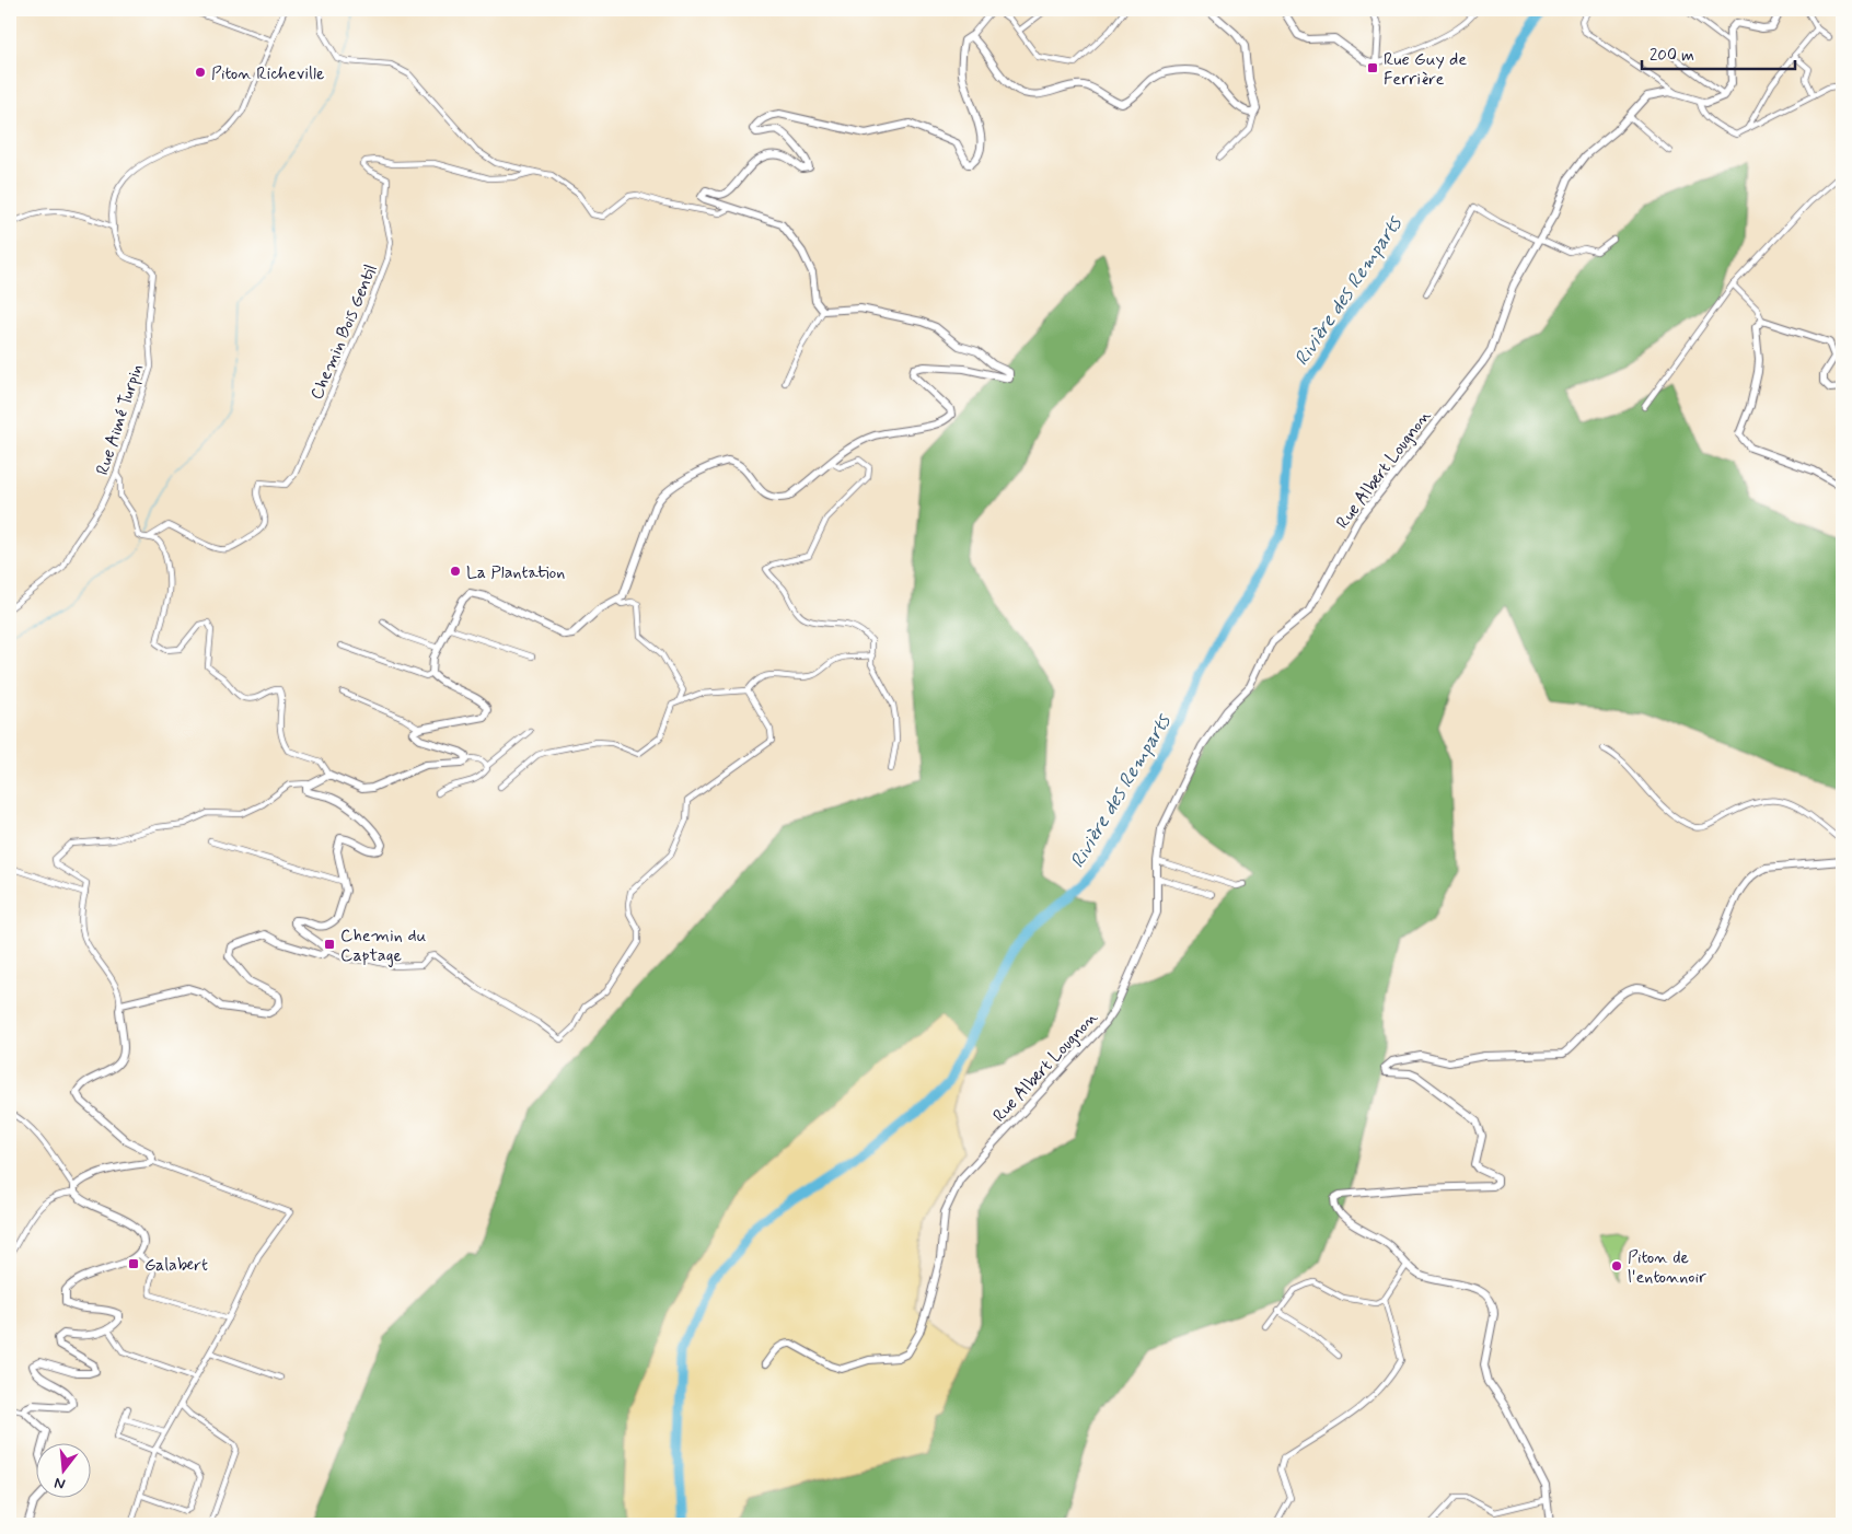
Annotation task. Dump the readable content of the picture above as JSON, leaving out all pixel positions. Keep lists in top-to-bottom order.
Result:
{
  "streets": {
    "street": ["Chemin Bois Gentil", "Rue Aimé Turpin", "Rue Albert Lougnon"]
  },
  "water": ["Rivière des Remparts"],
  "places": {
    "transit": ["Rue Guy de Ferrière", "Chemin du Captage", "Galabert"],
    "other": ["Piton Richeville", "La Plantation", "Piton de l'entonnoir"]
  },
  "scale_bar": "200 m",
  "north": "bottom"
}
